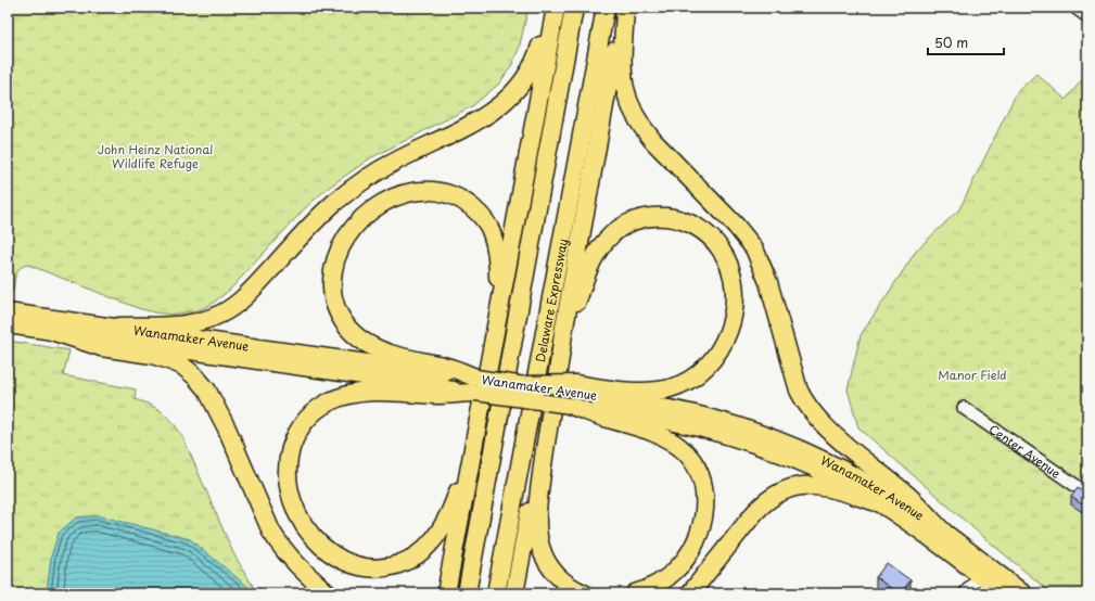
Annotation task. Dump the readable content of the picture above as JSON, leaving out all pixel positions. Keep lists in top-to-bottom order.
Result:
{
  "streets": {
    "highway": ["Delaware Expressway"],
    "main road": ["Wanamaker Avenue"],
    "street": ["Center Avenue"]
  },
  "parks": ["John Heinz National Wildlife Refuge", "Manor Field"],
  "scale_bar": "50 m"
}
